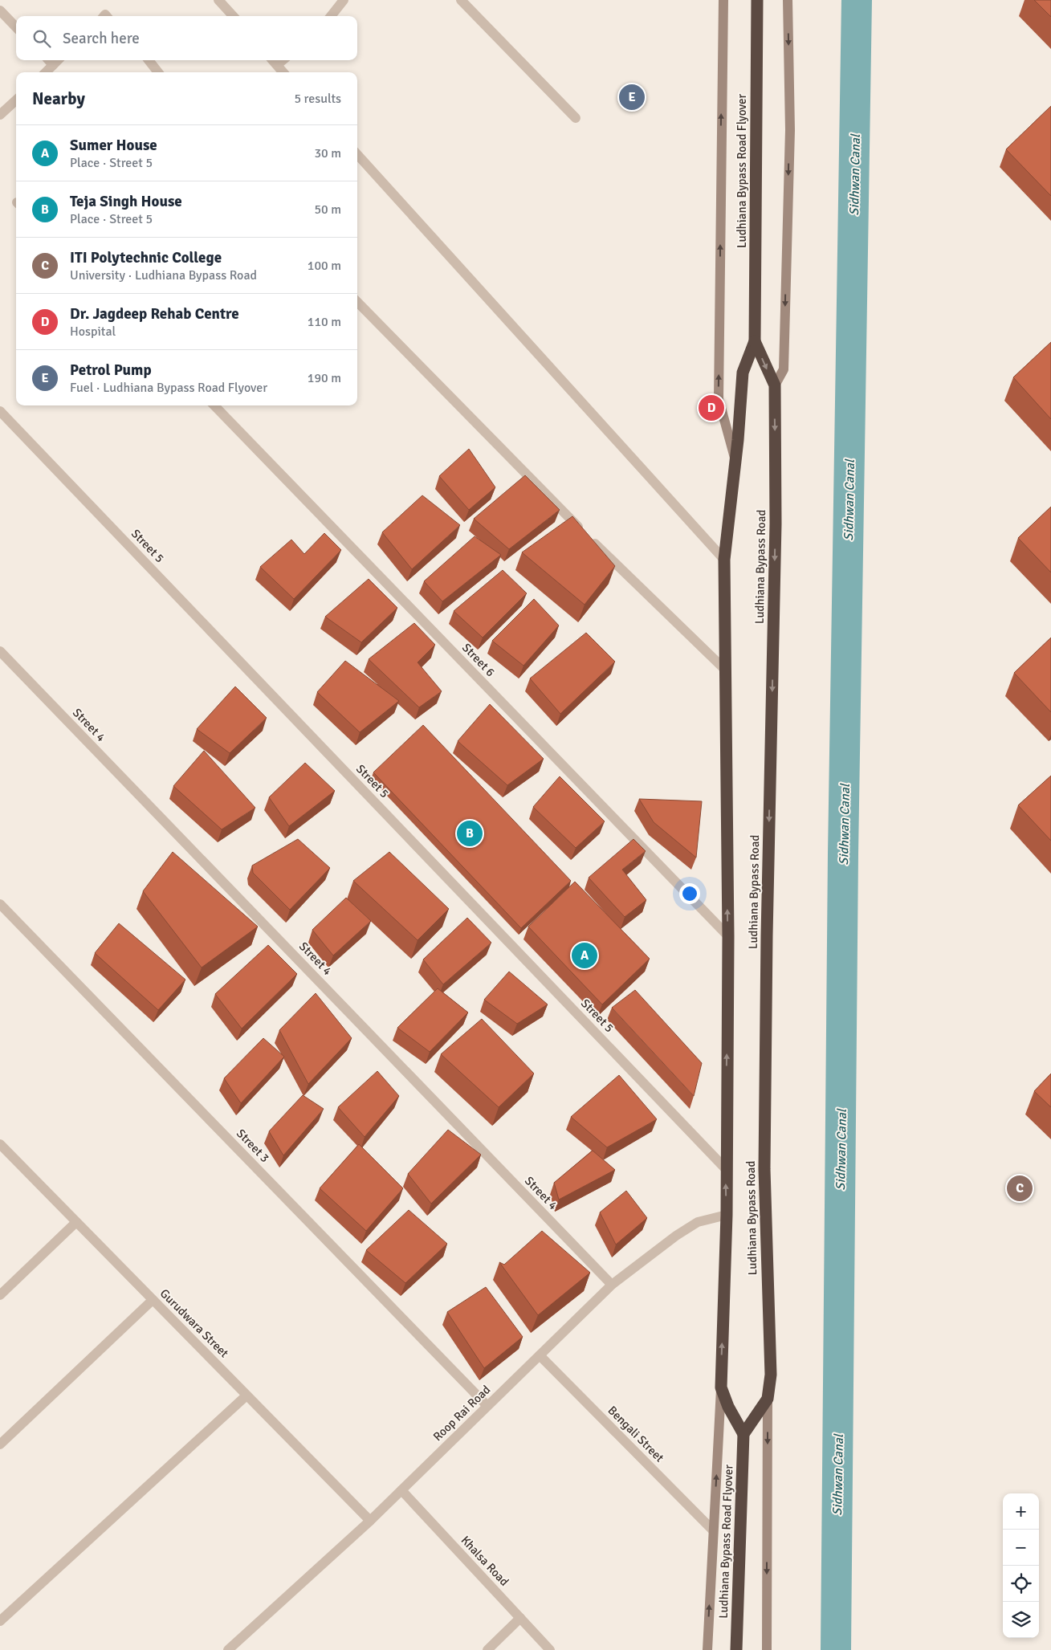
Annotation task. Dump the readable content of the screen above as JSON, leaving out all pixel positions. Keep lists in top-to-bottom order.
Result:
{
  "streets": {
    "highway": ["Ludhiana Bypass Road Flyover", "Ludhiana Bypass Road"],
    "street": [
      "Street 5",
      "Street 6",
      "Street 4",
      "Street 3",
      "Gurudwara Street",
      "Roop Rai Road",
      "Bengali Street",
      "Khalsa Road"
    ]
  },
  "crossings": [
    ["Ludhiana Bypass Road Flyover", "Ludhiana Bypass Road"],
    ["Street 5", "Ludhiana Bypass Road"],
    ["Ludhiana Bypass Road", "Street 6"],
    ["Ludhiana Bypass Road", "Roop Rai Road"],
    ["Street 4", "Roop Rai Road"],
    ["Street 3", "Roop Rai Road"],
    ["Gurudwara Street", "Roop Rai Road"],
    ["Roop Rai Road", "Bengali Street"],
    ["Roop Rai Road", "Khalsa Road"]
  ],
  "water": ["Sidhwan Canal"],
  "page": {
    "search": "Search here",
    "heading": ["Nearby", "5 results"],
    "pins": [
      "E",
      "D",
      "B",
      "A",
      "C"
    ],
    "list": [
      {
        "mark": "A",
        "name": "Sumer House",
        "note": "Place · Street 5",
        "value": "30 m"
      },
      {
        "mark": "B",
        "name": "Teja Singh House",
        "note": "Place · Street 5",
        "value": "50 m"
      },
      {
        "mark": "C",
        "name": "ITI Polytechnic College",
        "note": "University · Ludhiana Bypass Road",
        "value": "100 m"
      },
      {
        "mark": "D",
        "name": "Dr. Jagdeep Rehab Centre",
        "note": "Hospital",
        "value": "110 m"
      },
      {
        "mark": "E",
        "name": "Petrol Pump",
        "note": "Fuel · Ludhiana Bypass Road Flyover",
        "value": "190 m"
      }
    ],
    "map_buttons": ["+", "−"]
  }
}
